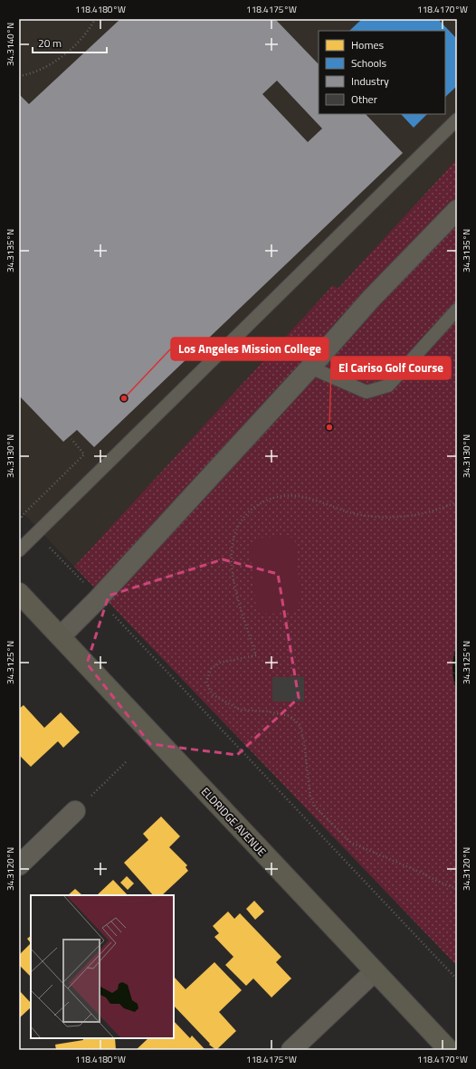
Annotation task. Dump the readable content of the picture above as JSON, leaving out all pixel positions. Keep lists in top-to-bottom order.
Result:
{
  "streets": {
    "street": ["ELDRIDGE AVENUE"]
  },
  "places": ["Los Angeles Mission College", "El Cariso Golf Course"],
  "legend": [
    "Homes",
    "Schools",
    "Industry",
    "Other"
  ],
  "scale_bar": "20 m",
  "coordinates": [
    "118.4180°W",
    "118.4175°W",
    "118.4170°W",
    "34.3140°N",
    "34.3135°N",
    "34.3130°N",
    "34.3125°N",
    "34.3120°N"
  ]
}
